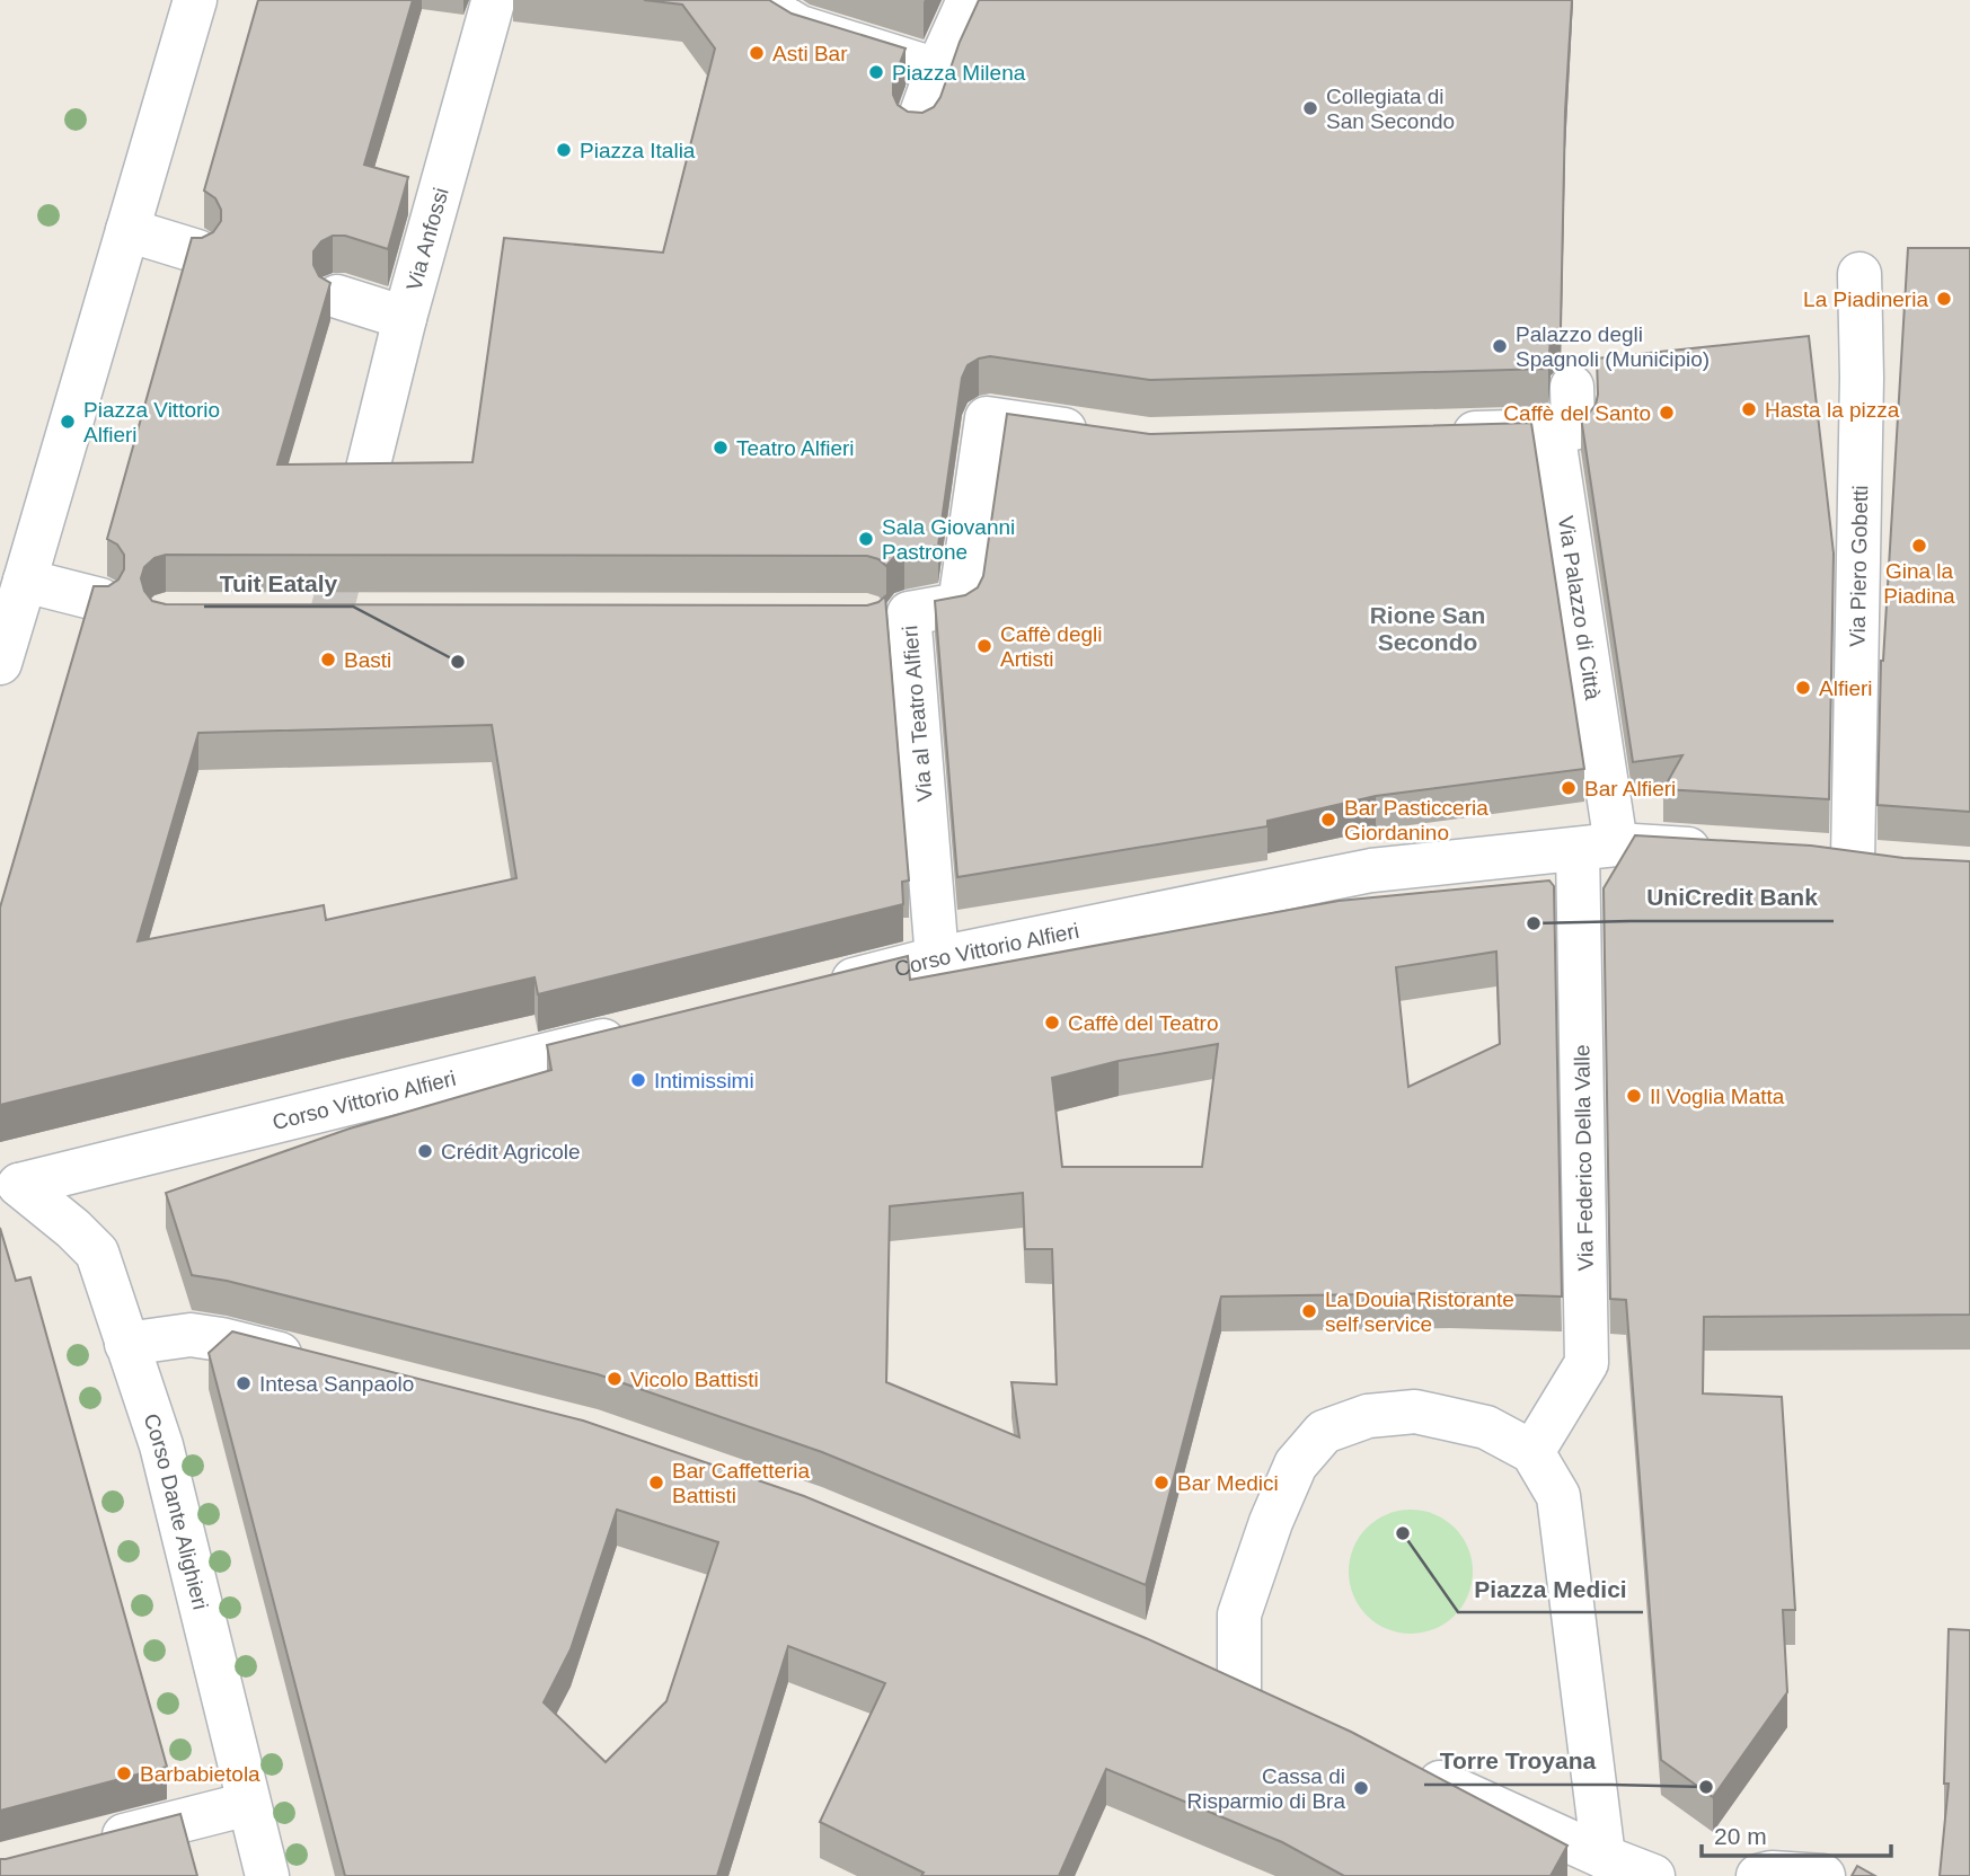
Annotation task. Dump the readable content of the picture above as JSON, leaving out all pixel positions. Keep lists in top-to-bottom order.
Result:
{
  "streets": {
    "street": [
      "Via Anfossi",
      "Via Piero Gobetti",
      "Via Palazzo di Città",
      "Via al Teatro Alfieri",
      "Corso Vittorio Alfieri",
      "Via Federico Della Valle",
      "Corso Dante Alighieri"
    ]
  },
  "crossings": [
    ["Via Palazzo di Città", "Corso Vittorio Alfieri"],
    ["Via Palazzo di Città", "Via Federico Della Valle"],
    ["Via al Teatro Alfieri", "Corso Vittorio Alfieri"],
    ["Corso Vittorio Alfieri", "Via Federico Della Valle"],
    ["Corso Vittorio Alfieri", "Corso Dante Alighieri"]
  ],
  "districts": ["Rione San Secondo"],
  "places": [
    "Asti Bar",
    "Piazza Milena",
    "Collegiata di San Secondo",
    "Piazza Italia",
    "La Piadineria",
    "Palazzo degli Spagnoli (Municipio)",
    "Hasta la pizza",
    "Caffè del Santo",
    "Piazza Vittorio Alfieri",
    "Teatro Alfieri",
    "Sala Giovanni Pastrone",
    "Gina la Piadina",
    "Caffè degli Artisti",
    "Basti",
    "Tuit Eataly",
    "Alfieri",
    "Bar Alfieri",
    "Bar Pasticceria Giordanino",
    "UniCredit Bank",
    "Caffè del Teatro",
    "Intimissimi",
    "Il Voglia Matta",
    "Crédit Agricole",
    "La Douia Ristorante self service",
    "Vicolo Battisti",
    "Intesa Sanpaolo",
    "Bar Caffetteria Battisti",
    "Bar Medici",
    "Piazza Medici",
    "Barbabietola",
    "Torre Troyana",
    "Cassa di Risparmio di Bra"
  ],
  "scale_bar": "20 m"
}
